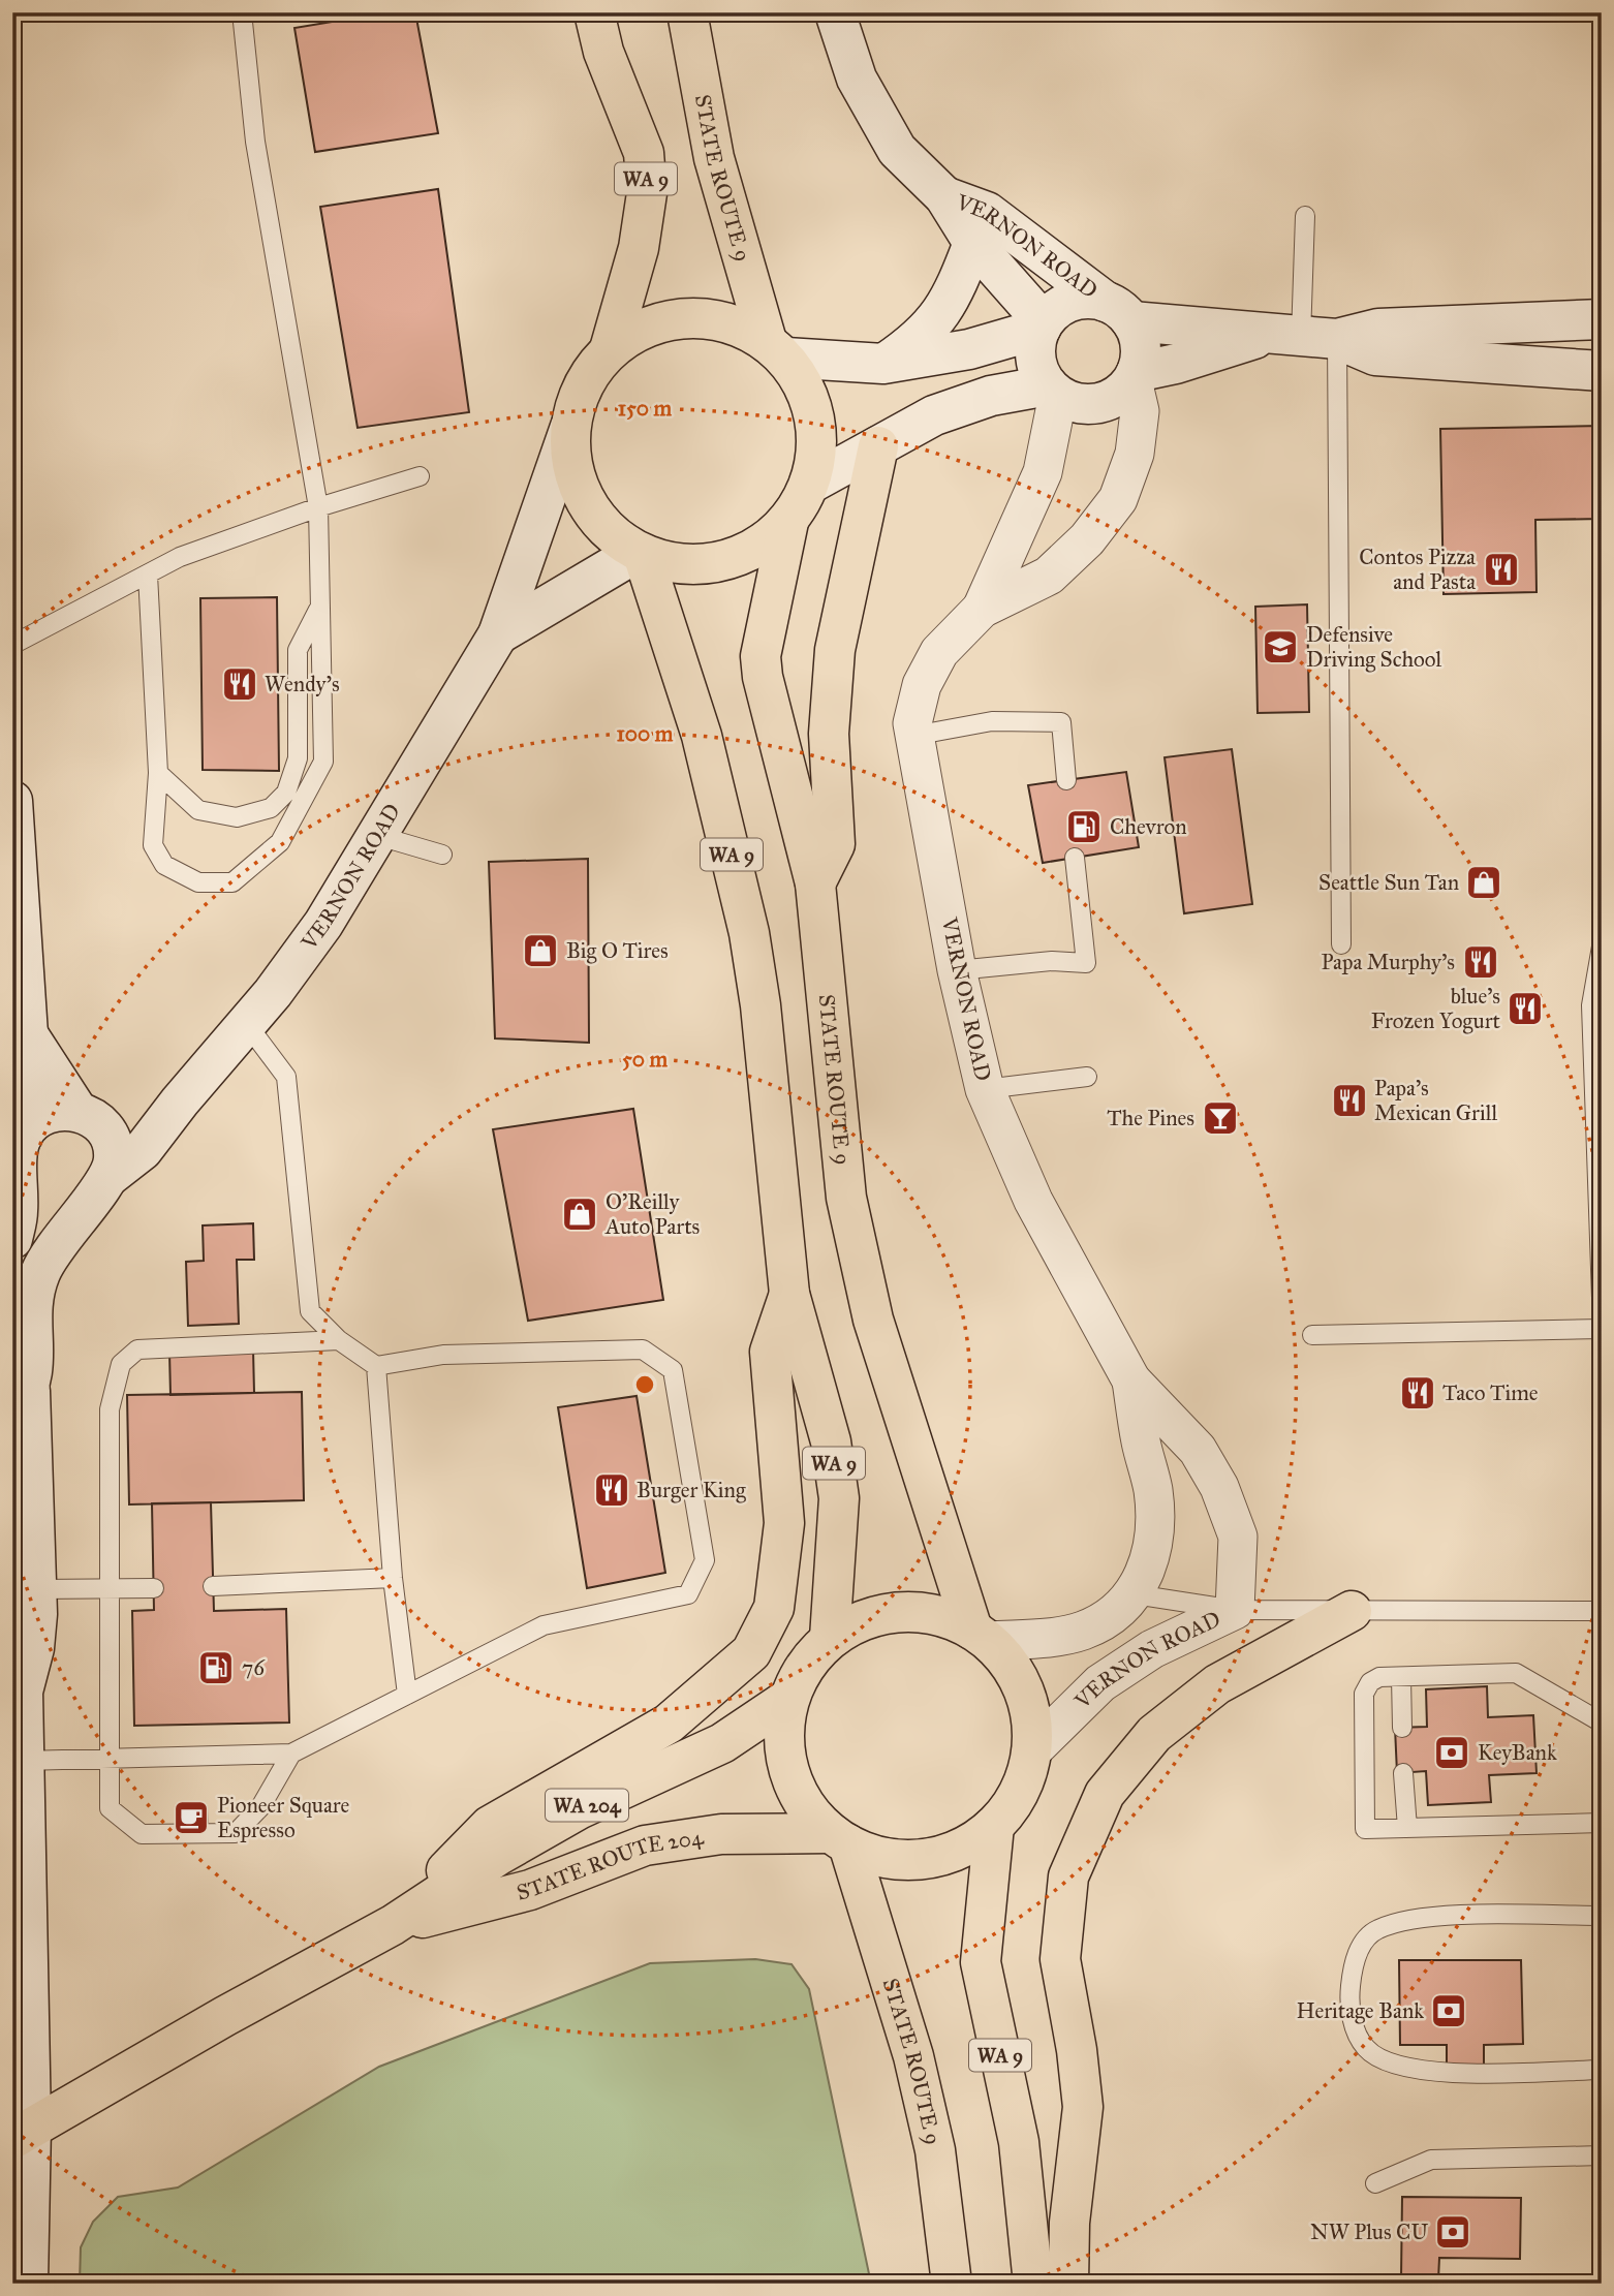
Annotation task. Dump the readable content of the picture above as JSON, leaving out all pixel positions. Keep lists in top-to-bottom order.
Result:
{
  "streets": {
    "main road": [
      "STATE ROUTE 9",
      "WA 9",
      "WA 204",
      "STATE ROUTE 204"
    ],
    "street": ["VERNON ROAD"]
  },
  "crossings": [
    ["STATE ROUTE 9", "WA 9"],
    ["STATE ROUTE 9", "VERNON ROAD"],
    ["STATE ROUTE 9", "STATE ROUTE 204"],
    ["WA 9", "VERNON ROAD"],
    ["WA 9", "STATE ROUTE 204"],
    ["VERNON ROAD", "STATE ROUTE 204"]
  ],
  "places": {
    "restaurant": [
      "Contos Pizza and Pasta",
      "Wendy's",
      "Papa Murphy's",
      "blue's Frozen Yogurt",
      "Papa's Mexican Grill",
      "Taco Time",
      "Burger King"
    ],
    "school or university": ["Defensive Driving School"],
    "fuel station": ["Chevron", "76"],
    "shop": ["Seattle Sun Tan", "Big O Tires", "O'Reilly Auto Parts"],
    "bar": ["The Pines"],
    "bank": ["KeyBank", "Heritage Bank", "NW Plus CU"],
    "cafe": ["Pioneer Square Espresso"]
  },
  "rings": ["150 m", "100 m", "50 m"]
}
